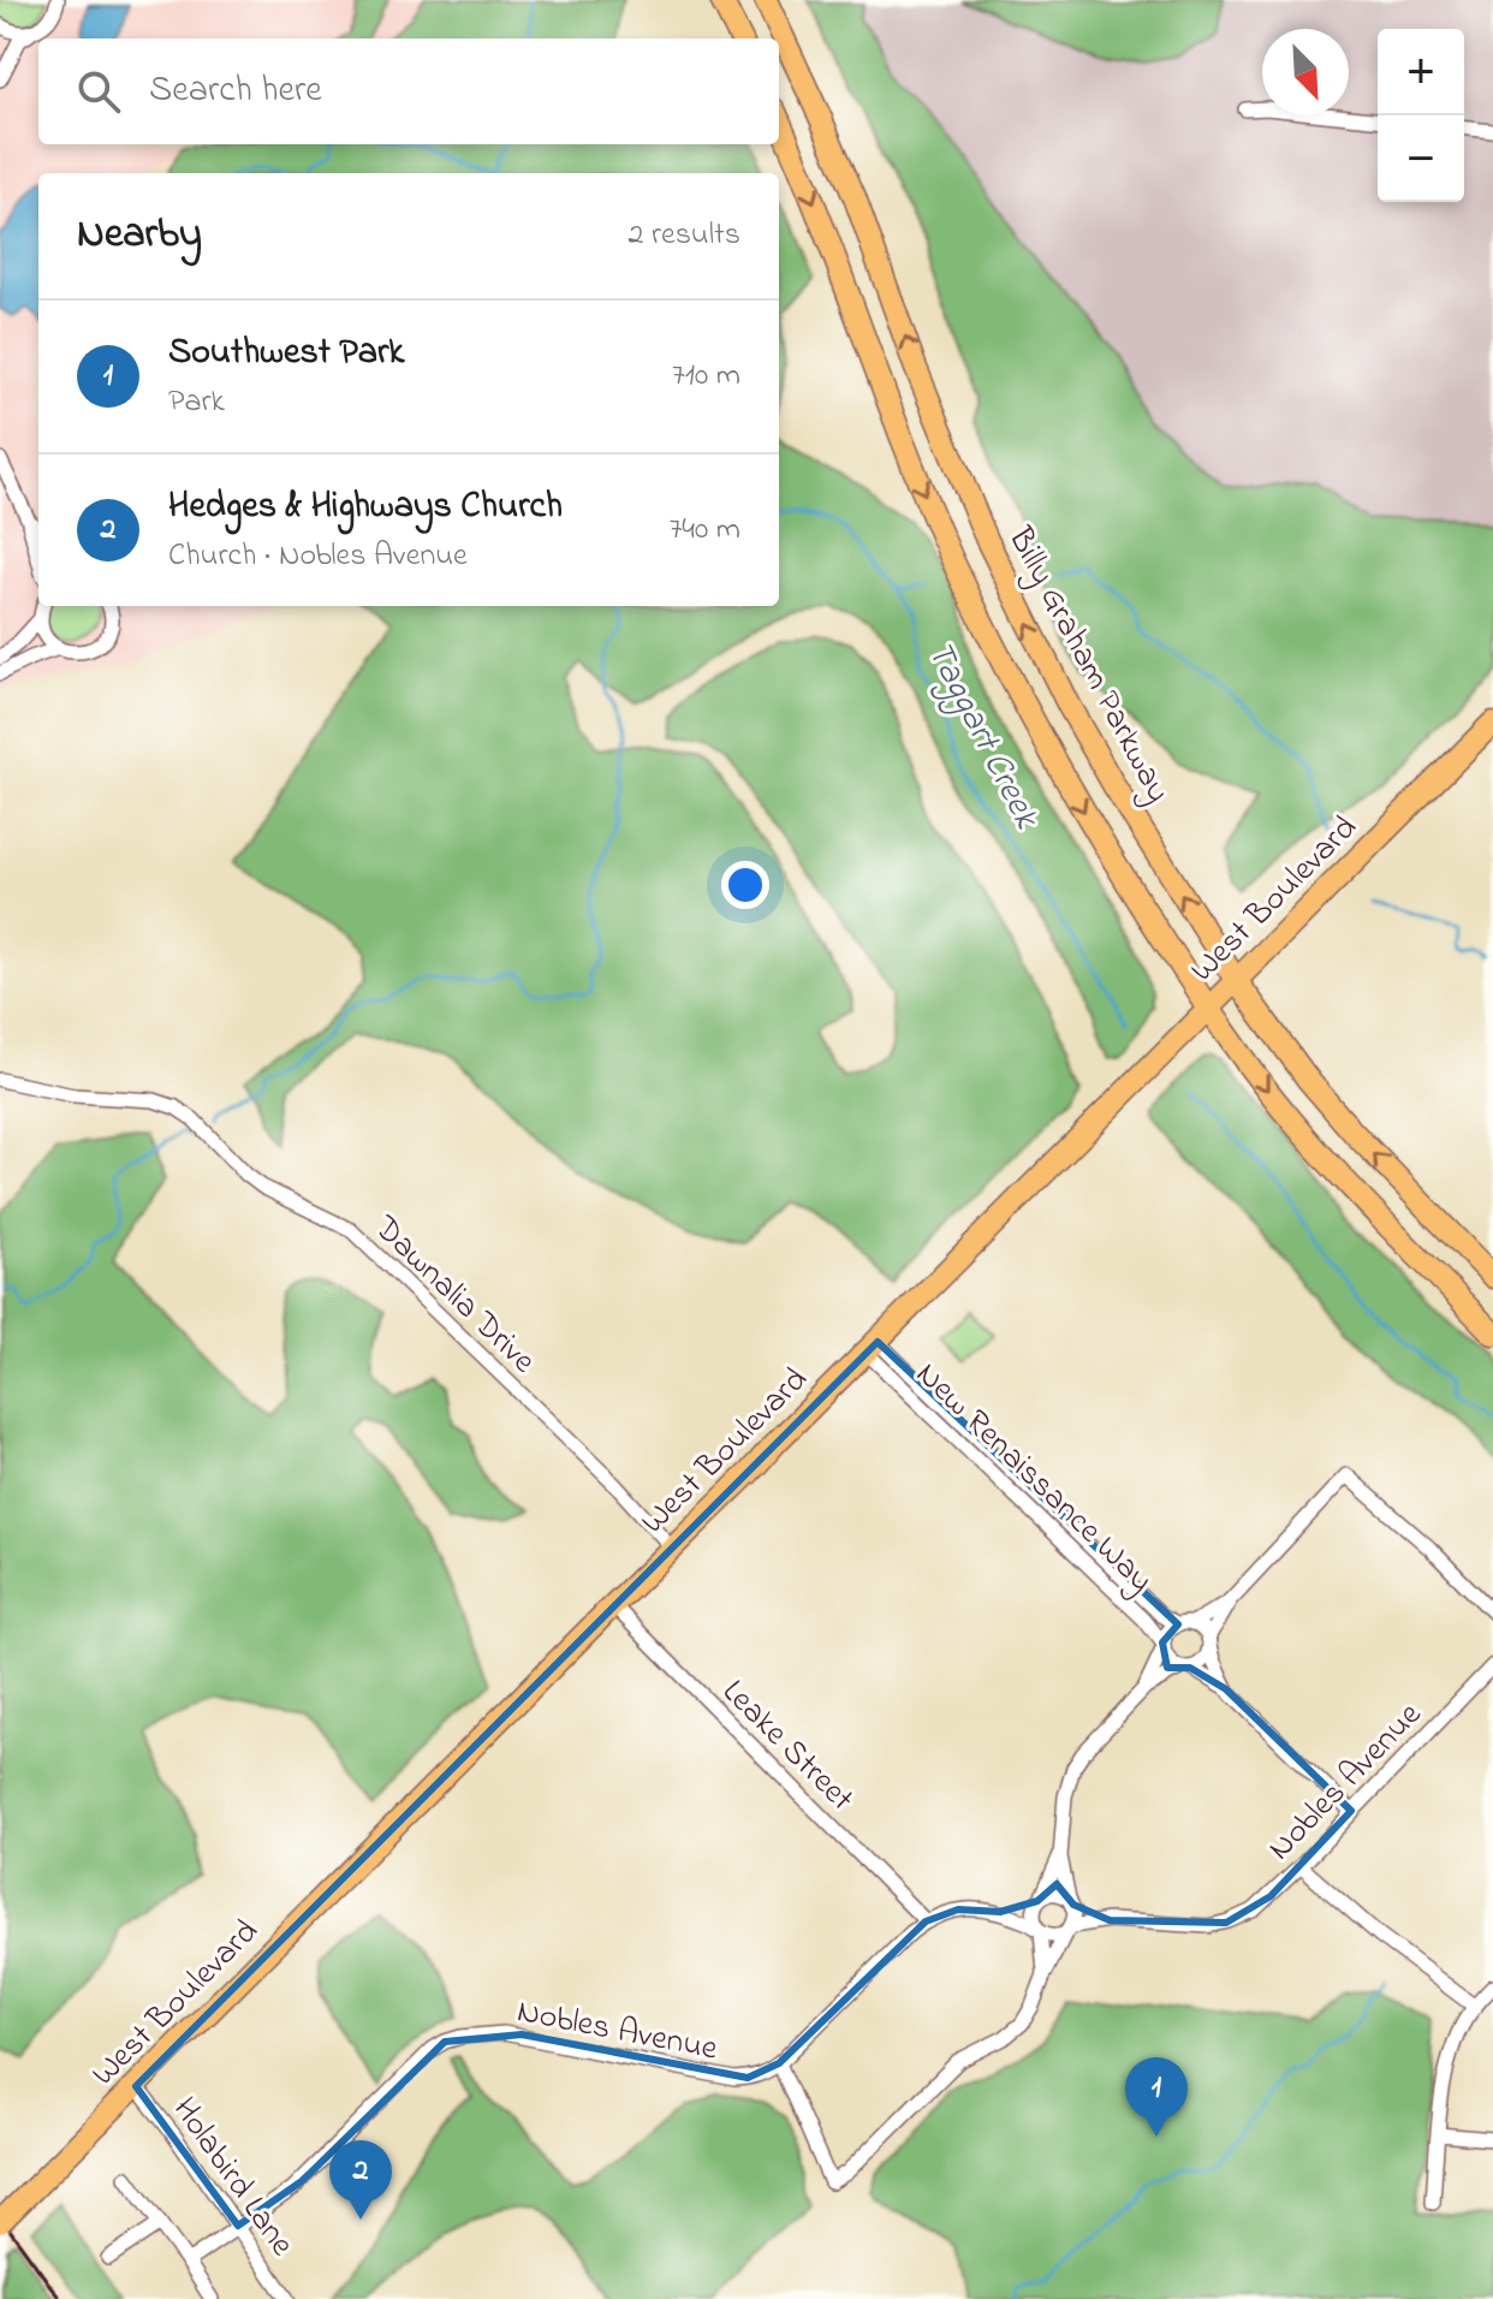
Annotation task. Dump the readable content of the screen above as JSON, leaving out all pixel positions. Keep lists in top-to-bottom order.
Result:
{
  "streets": {
    "main road": ["Billy Graham Parkway", "West Boulevard"],
    "street": [
      "Dawnalia Drive",
      "New Renaissance Way",
      "Leake Street",
      "Nobles Avenue",
      "Holabird Lane"
    ]
  },
  "crossings": [
    ["Billy Graham Parkway", "West Boulevard"],
    ["West Boulevard", "Dawnalia Drive"],
    ["West Boulevard", "New Renaissance Way"],
    ["West Boulevard", "Leake Street"],
    ["West Boulevard", "Holabird Lane"],
    ["Leake Street", "Nobles Avenue"],
    ["Nobles Avenue", "Holabird Lane"]
  ],
  "water": ["Taggart Creek"],
  "north": "bottom right",
  "page": {
    "map_buttons": ["+", "−"],
    "search": "Search here",
    "heading": ["Nearby", "2 results"],
    "list": [
      {
        "mark": "1",
        "name": "Southwest Park",
        "note": "Park",
        "value": "710 m"
      },
      {
        "mark": "2",
        "name": "Hedges & Highways Church",
        "note": "Church · Nobles Avenue",
        "value": "740 m"
      }
    ],
    "pins": ["1", "2"]
  }
}
